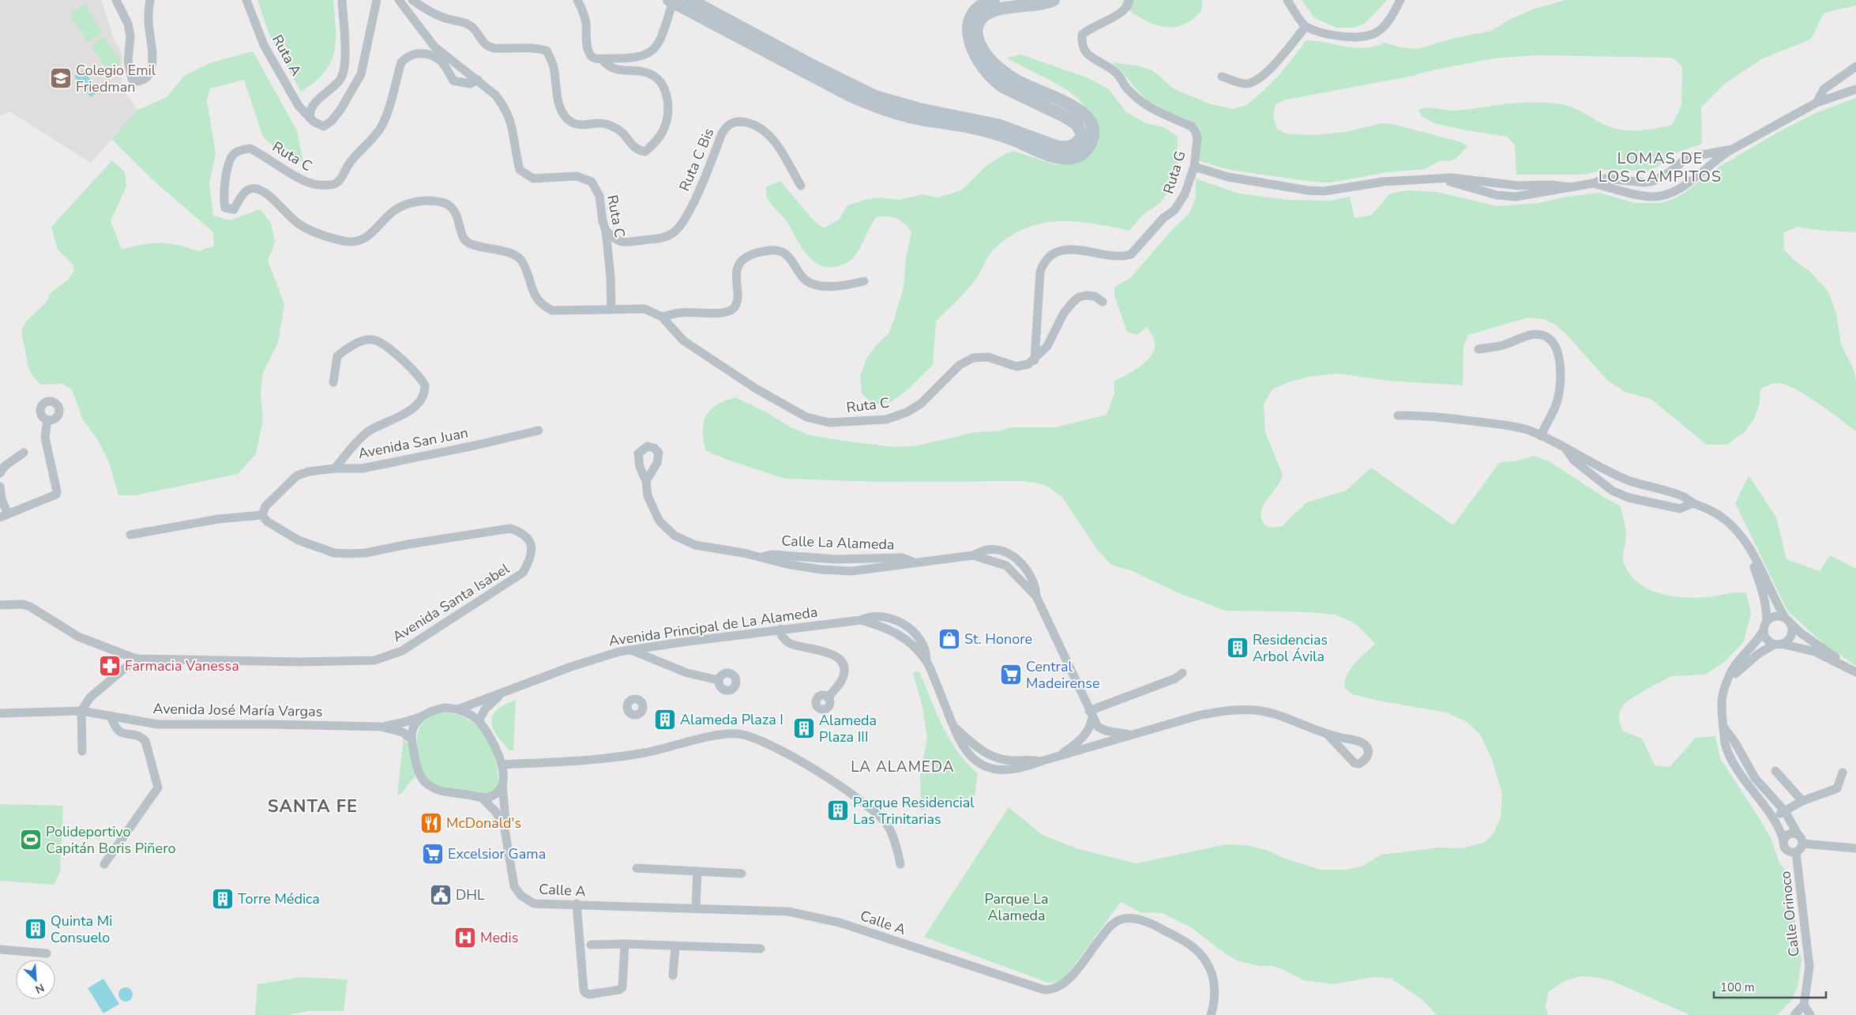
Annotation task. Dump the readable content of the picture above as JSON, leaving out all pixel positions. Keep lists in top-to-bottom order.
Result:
{
  "streets": {
    "street": [
      "Ruta A",
      "Ruta C",
      "Ruta C Bis",
      "Ruta G",
      "Avenida San Juan",
      "Calle La Alameda",
      "Avenida Santa Isabel",
      "Avenida Principal de La Alameda",
      "Avenida José María Vargas",
      "Calle A",
      "Calle Orinoco"
    ]
  },
  "crossings": [
    ["Ruta C", "Ruta C Bis"],
    ["Ruta C", "Ruta G"],
    ["Avenida San Juan", "Avenida Santa Isabel"],
    ["Calle La Alameda", "Avenida Principal de La Alameda"],
    ["Avenida Principal de La Alameda", "Avenida José María Vargas"],
    ["Avenida Principal de La Alameda", "Calle A"],
    ["Avenida José María Vargas", "Calle A"]
  ],
  "districts": ["LOMAS DE LOS CAMPITOS", "LA ALAMEDA", "SANTA FE"],
  "parks": ["Parque La Alameda"],
  "places": {
    "school or university": ["Colegio Emil Friedman"],
    "shop": ["St. Honore"],
    "building": [
      "Residencias Arbol Ávila",
      "Alameda Plaza I",
      "Alameda Plaza III",
      "Parque Residencial Las Trinitarias",
      "Torre Médica",
      "Quinta Mi Consuelo"
    ],
    "pharmacy": ["Farmacia Vanessa"],
    "supermarket": ["Central Madeirense", "Excelsior Gama"],
    "restaurant": ["McDonald's"],
    "sports": ["Polideportivo Capitán Boris Piñero"],
    "public building": ["DHL"],
    "hospital": ["Medis"]
  },
  "scale_bar": "100 m",
  "north": "bottom right"
}
